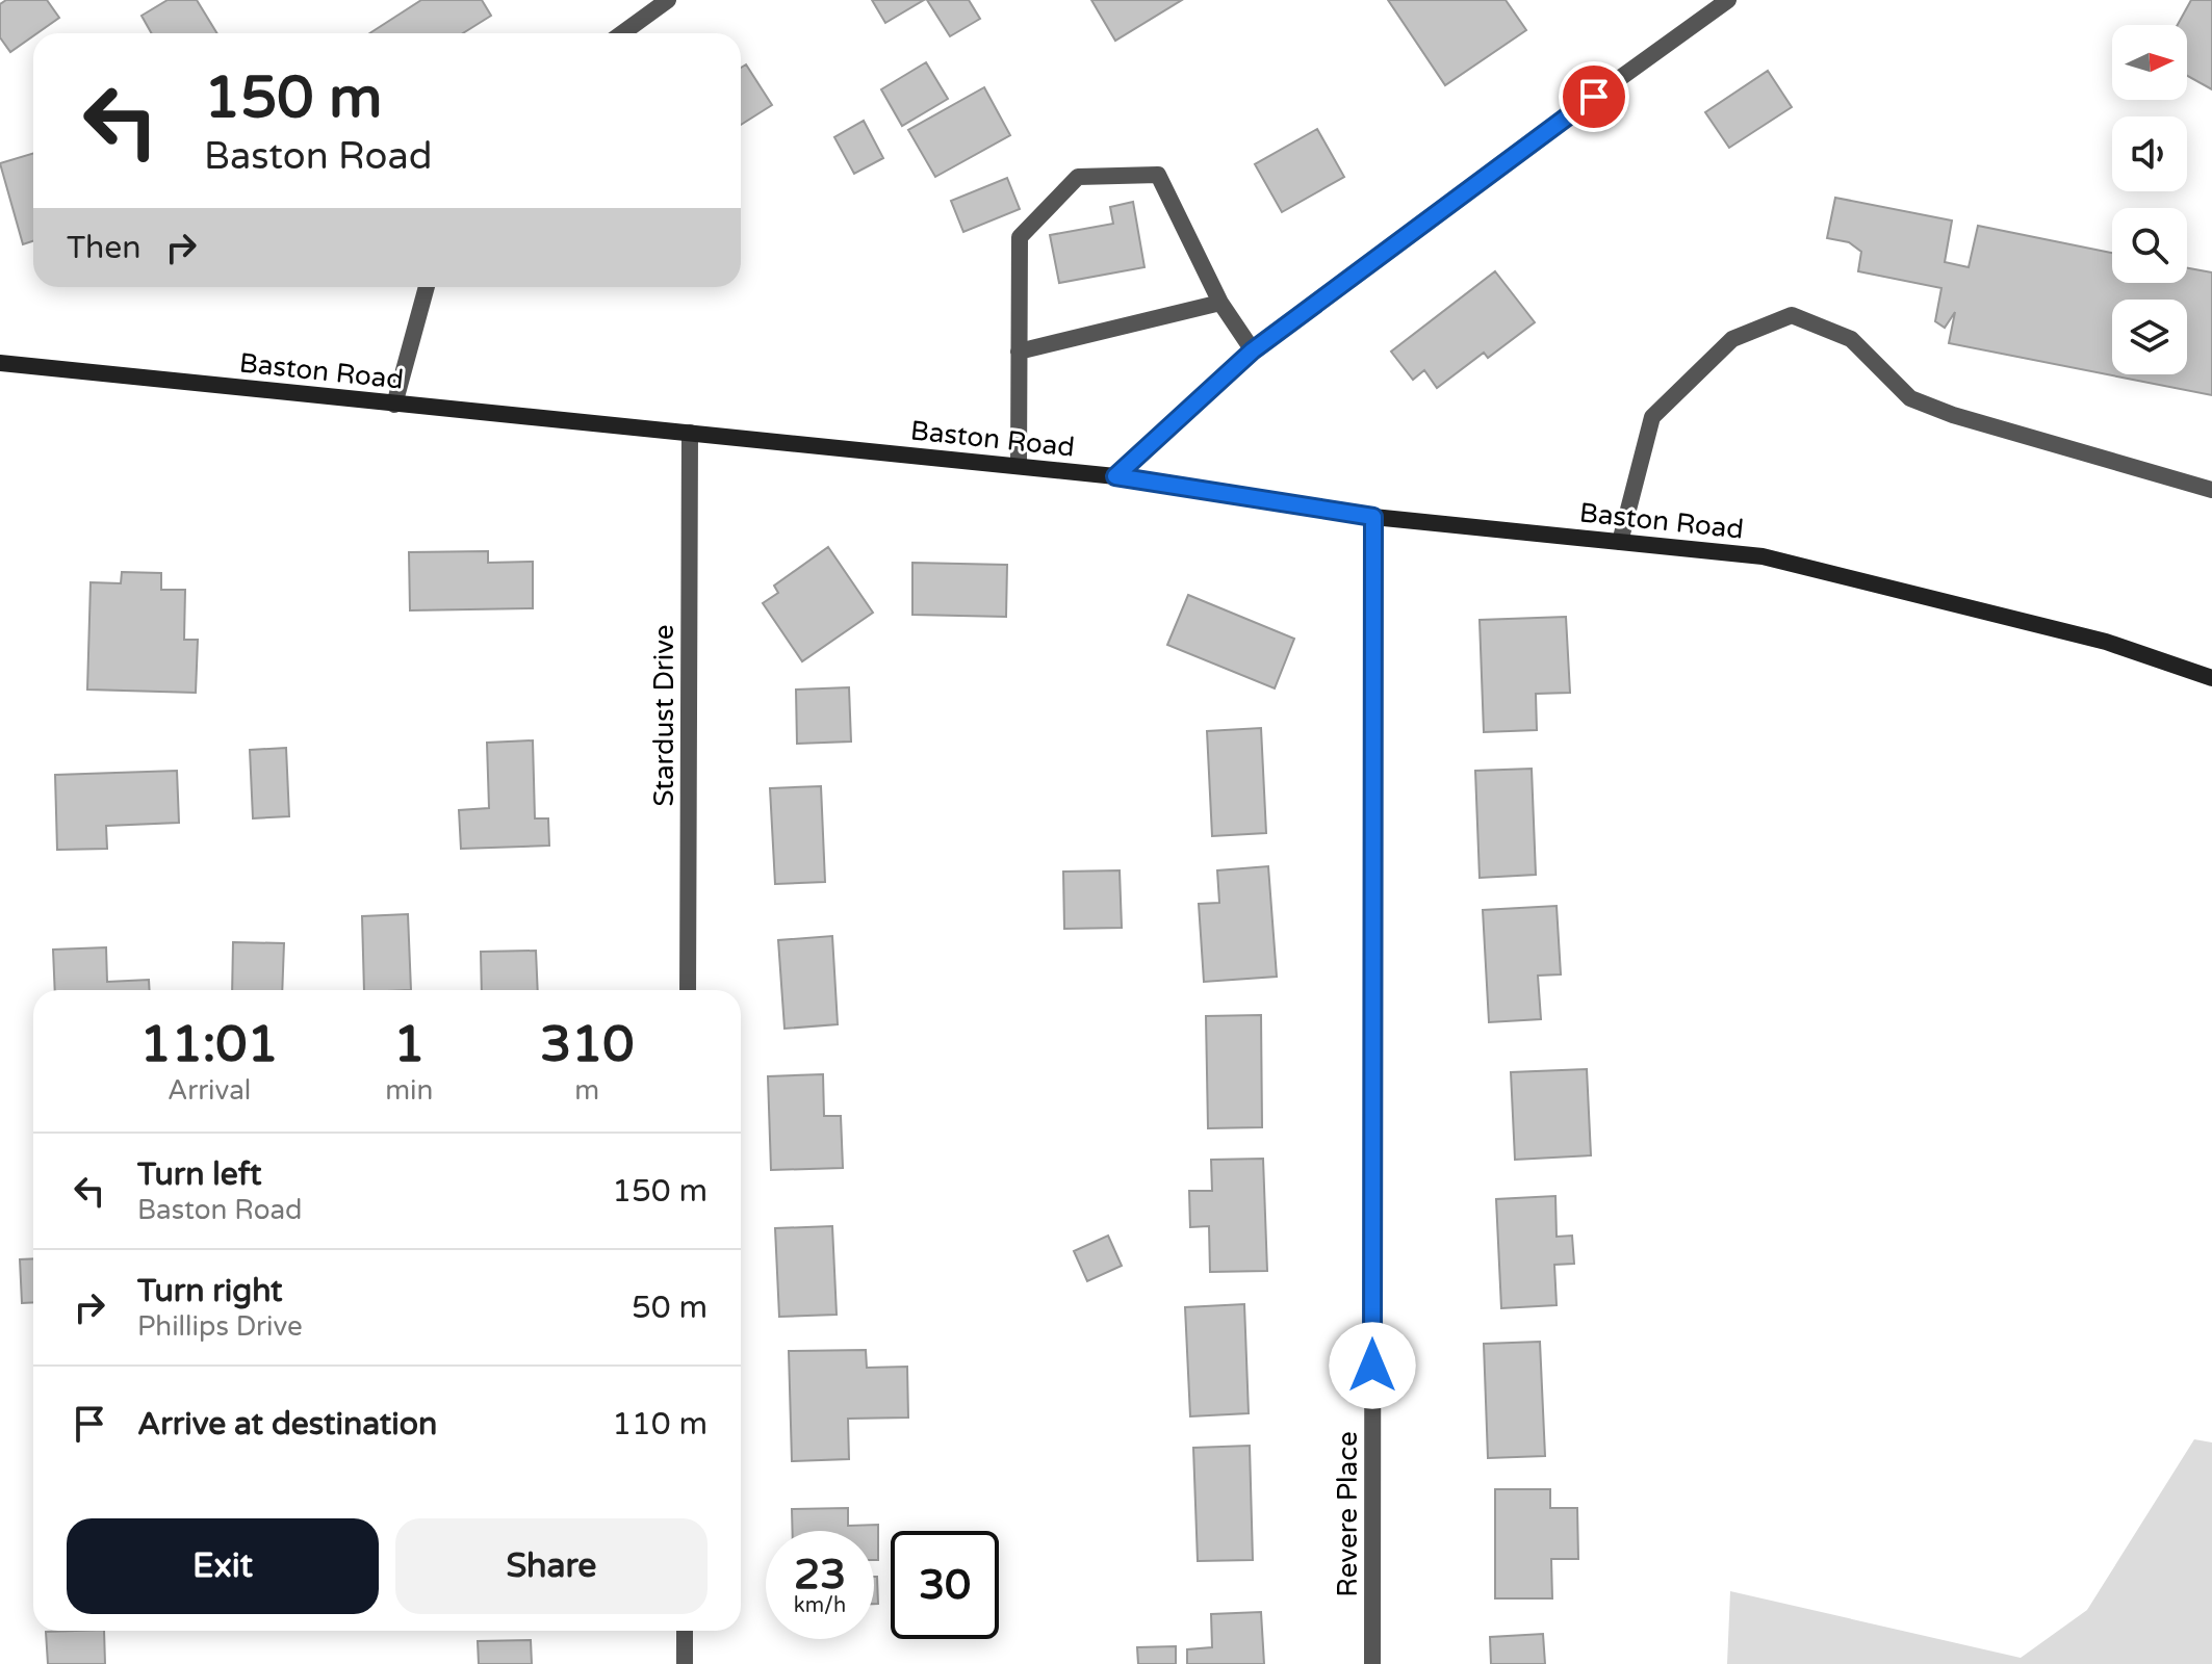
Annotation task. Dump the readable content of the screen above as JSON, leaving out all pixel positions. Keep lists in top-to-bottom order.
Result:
{
  "streets": {
    "main road": ["Baston Road"],
    "street": ["Stardust Drive", "Revere Place"]
  },
  "crossings": [
    ["Baston Road", "Stardust Drive"],
    ["Baston Road", "Revere Place"]
  ],
  "north": "right",
  "page": {
    "turn": ["150 m", "Baston Road"],
    "then": "Then",
    "eta": [
      "11:01",
      "Arrival",
      "1",
      "min",
      "310",
      "m"
    ],
    "list": [
      {
        "name": "Turn left",
        "note": "Baston Road",
        "value": "150 m"
      },
      {
        "name": "Turn right",
        "note": "Phillips Drive",
        "value": "50 m"
      },
      {
        "name": "Arrive at destination",
        "value": "110 m"
      }
    ],
    "buttons": ["Exit", "Share"],
    "speed": "23 km/h",
    "limit": "30"
  }
}
